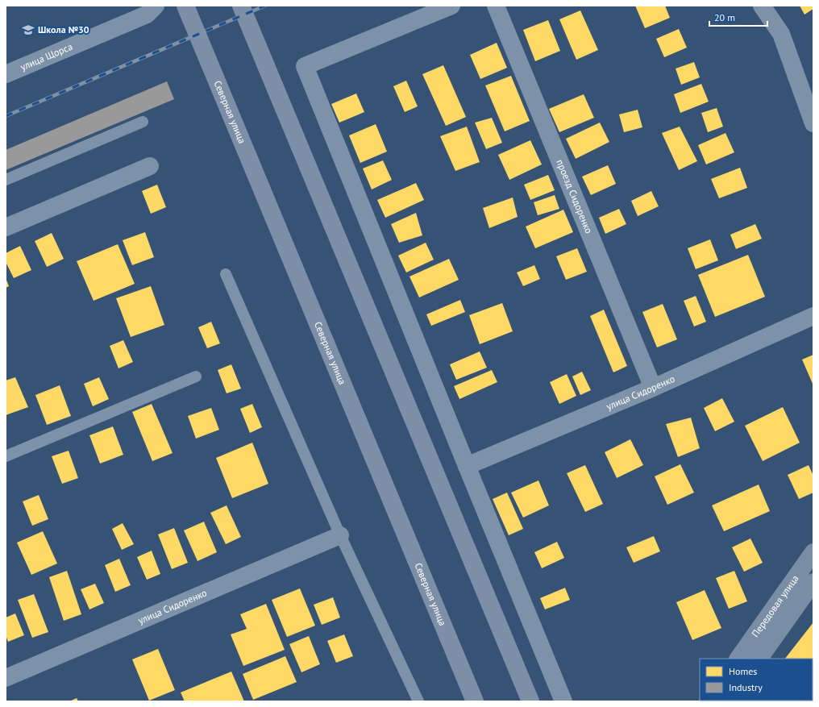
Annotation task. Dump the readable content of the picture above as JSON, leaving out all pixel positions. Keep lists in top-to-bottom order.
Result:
{
  "streets": {
    "main road": ["Северная улица", "Передовая улица"],
    "street": ["улица Щорса", "проезд Сидоренко", "улица Сидоренко"]
  },
  "crossings": [
    ["проезд Сидоренко", "улица Сидоренко"]
  ],
  "places": {
    "school or university": ["Школа №30"]
  },
  "legend": ["Homes", "Industry"],
  "scale_bar": "20 m"
}
